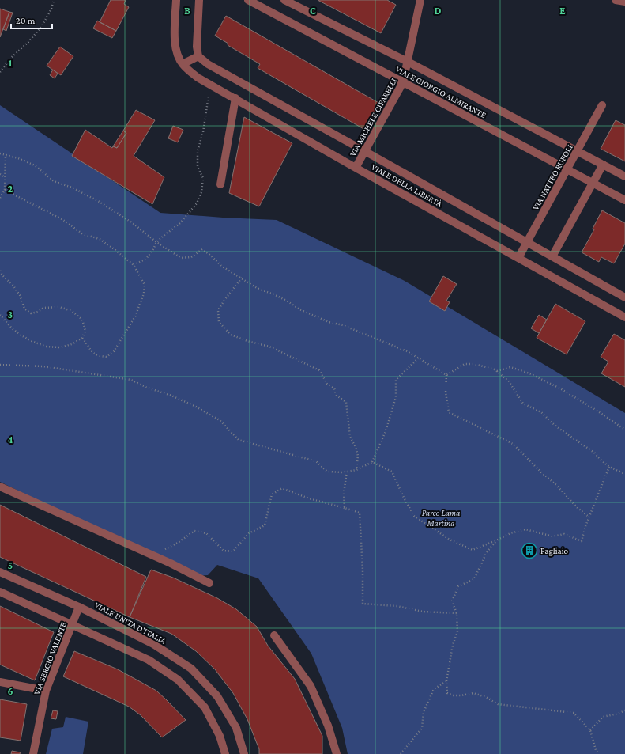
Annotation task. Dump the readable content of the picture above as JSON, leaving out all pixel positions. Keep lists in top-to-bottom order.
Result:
{
  "streets": {
    "street": [
      "VIALE GIORGIO ALMIRANTE",
      "VIA MICHELE CIFARELLI",
      "VIA NATTEO RUFOLI",
      "VIALE DELLA LIBERTÀ",
      "VIALE UNITA D'ITALIA",
      "VIA SERGIO VALENTE"
    ]
  },
  "crossings": [
    ["VIALE GIORGIO ALMIRANTE", "VIA MICHELE CIFARELLI"],
    ["VIALE GIORGIO ALMIRANTE", "VIA NATTEO RUFOLI"],
    ["VIA MICHELE CIFARELLI", "VIALE DELLA LIBERTÀ"],
    ["VIA NATTEO RUFOLI", "VIALE DELLA LIBERTÀ"],
    ["VIALE UNITA D'ITALIA", "VIA SERGIO VALENTE"]
  ],
  "parks": ["Parco Lama Martina"],
  "places": {
    "building": ["Pagliaio"]
  },
  "scale_bar": "20 m",
  "grid": {
    "columns": [
      "B",
      "C",
      "D",
      "E"
    ],
    "rows": [
      "1",
      "2",
      "3",
      "4",
      "5",
      "6"
    ]
  }
}
